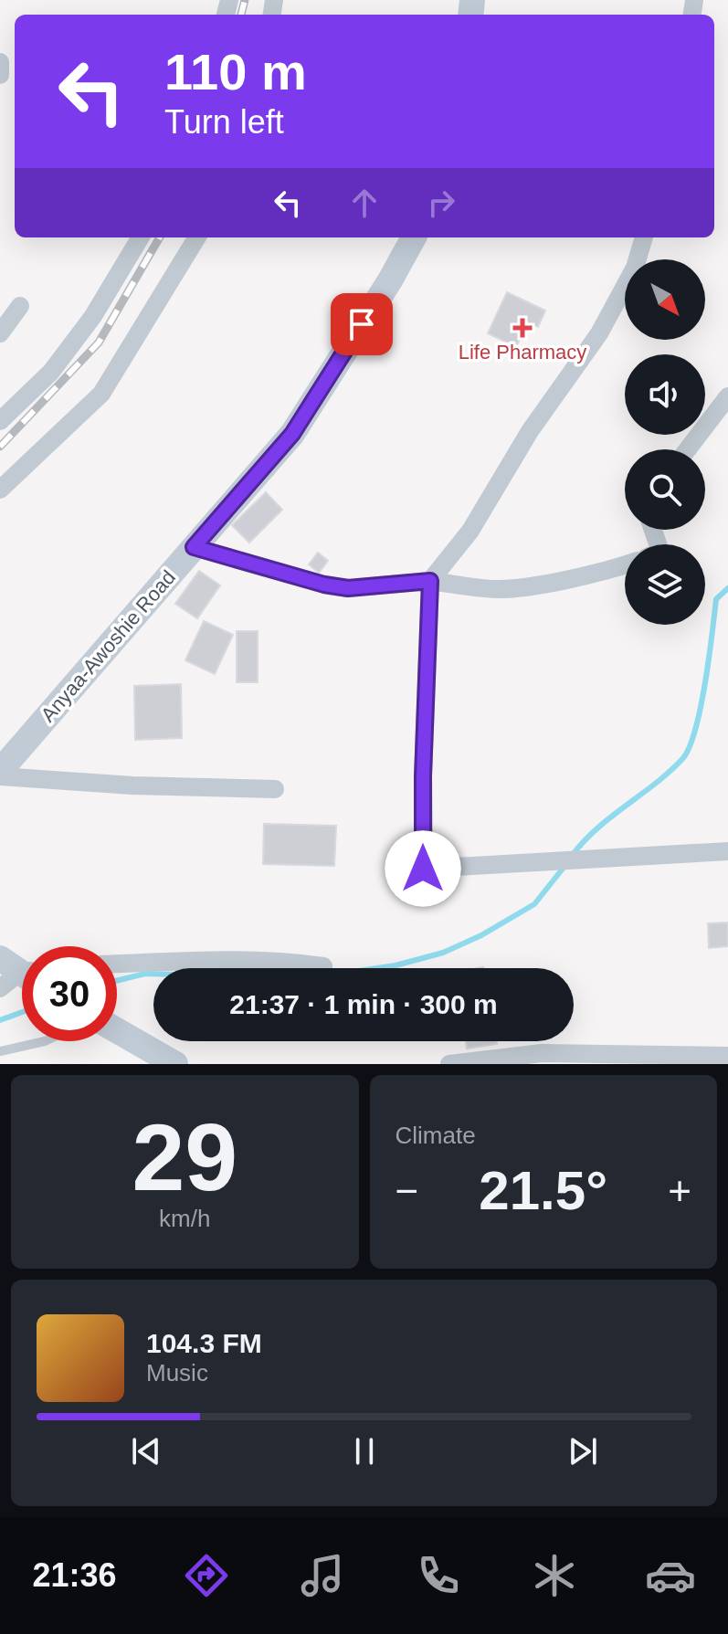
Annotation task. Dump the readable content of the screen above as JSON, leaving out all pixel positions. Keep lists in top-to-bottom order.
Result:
{
  "streets": {
    "street": ["Anyaa-Awoshie Road"]
  },
  "places": {
    "health": ["Life Pharmacy"]
  },
  "north": "bottom right",
  "page": {
    "turn": ["110 m", "Turn left"],
    "limit": "30",
    "trip": "21:37 · 1 min · 300 m",
    "tile": [
      ["29", "km/h"],
      "Climate"
    ],
    "heat": ["−", "21.5°", "+"],
    "song": ["104.3 FM", "Music"],
    "tabs": "21:36"
  }
}
